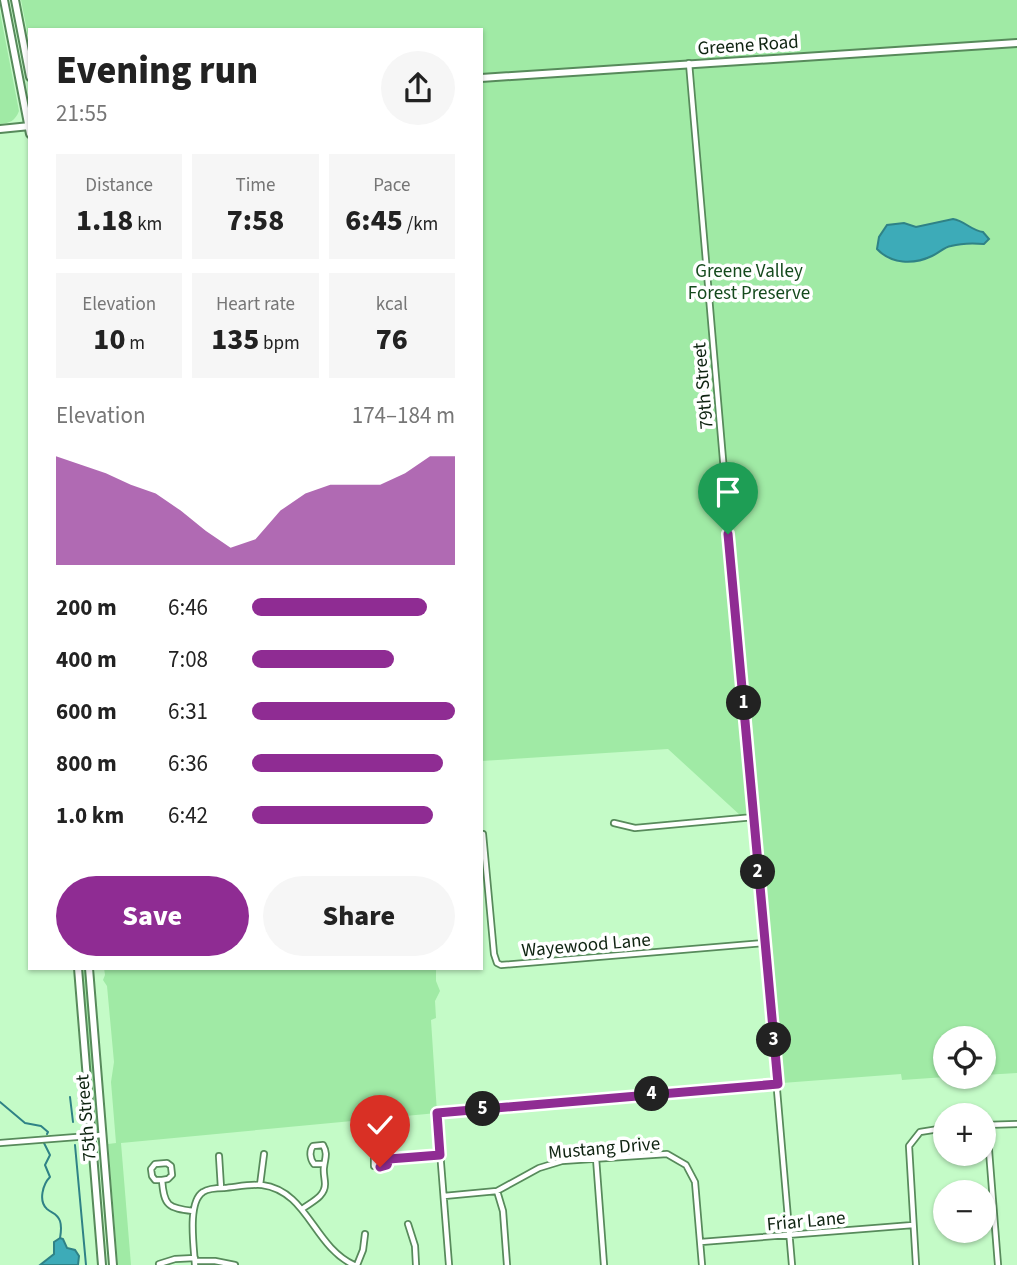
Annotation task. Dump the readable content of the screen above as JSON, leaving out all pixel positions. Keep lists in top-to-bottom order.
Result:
{
  "streets": {
    "main road": ["Greene Road", "75th Street"],
    "street": [
      "79th Street",
      "Wayewood Lane",
      "Mustang Drive",
      "Friar Lane"
    ]
  },
  "crossings": [
    ["Greene Road", "79th Street"],
    ["79th Street", "Wayewood Lane"],
    ["79th Street", "Friar Lane"],
    ["Mustang Drive", "Friar Lane"]
  ],
  "parks": ["Greene Valley Forest Preserve"],
  "page": {
    "heading": ["Evening run", "21:55"],
    "stats": [
      ["Distance", "1.18 km"],
      ["Time", "7:58"],
      ["Pace", "6:45 /km"],
      ["Elevation", "10 m"],
      ["Heart rate", "135 bpm"],
      ["kcal", "76"]
    ],
    "chart": ["Elevation", "174–184 m"],
    "list": [
      {
        "name": "200 m",
        "note": "6:46"
      },
      {
        "name": "400 m",
        "note": "7:08"
      },
      {
        "name": "600 m",
        "note": "6:31"
      },
      {
        "name": "800 m",
        "note": "6:36"
      },
      {
        "name": "1.0 km",
        "note": "6:42"
      }
    ],
    "pins": [
      "1",
      "2",
      "3",
      "4",
      "5"
    ],
    "buttons": ["Save", "Share"],
    "map_buttons": ["+", "−"]
  }
}
